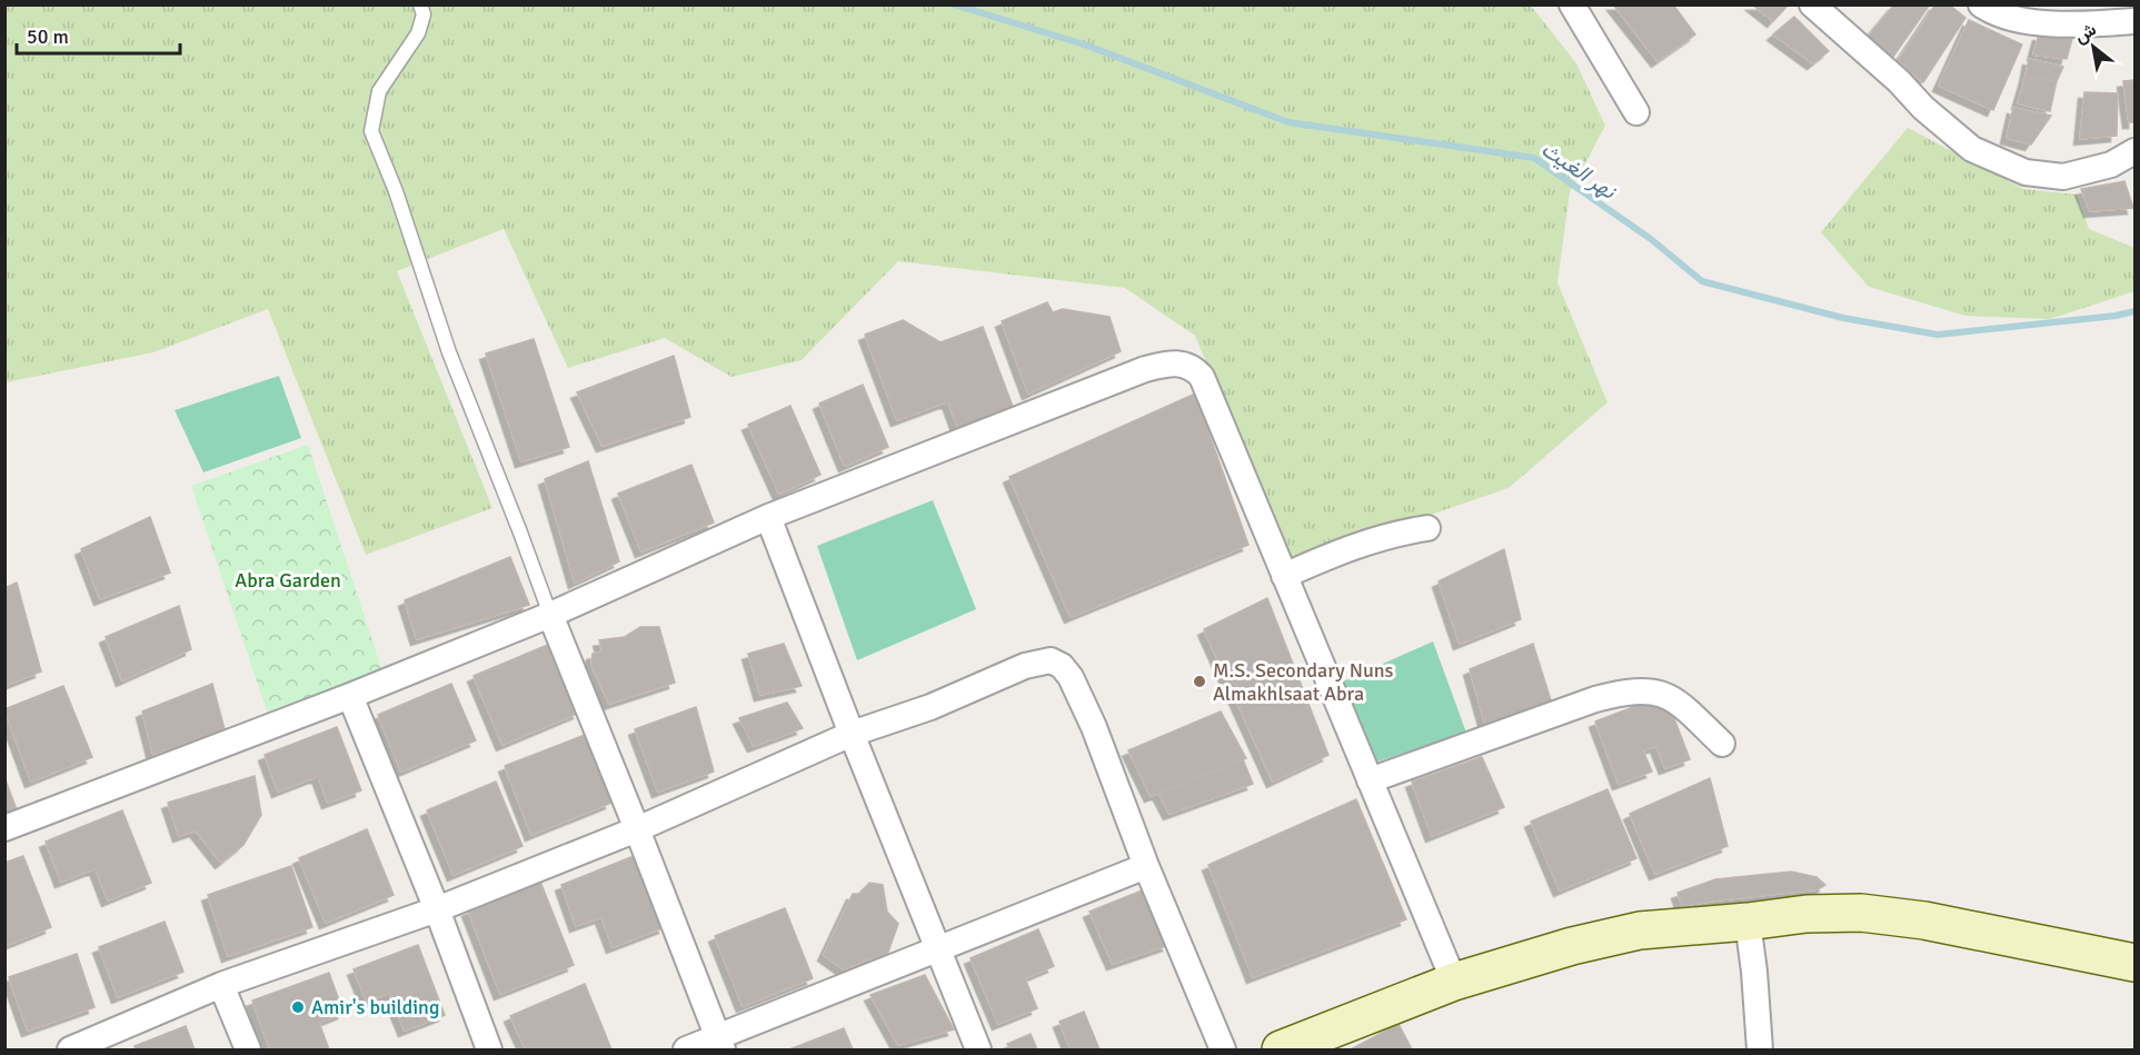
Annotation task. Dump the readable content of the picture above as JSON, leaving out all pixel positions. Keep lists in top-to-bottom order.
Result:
{
  "water": ["نهر الغيث"],
  "parks": ["Abra Garden"],
  "places": ["M.S. Secondary Nuns Almakhlsaat Abra", "Amir's building"],
  "scale_bar": "50 m",
  "north": "top left"
}
